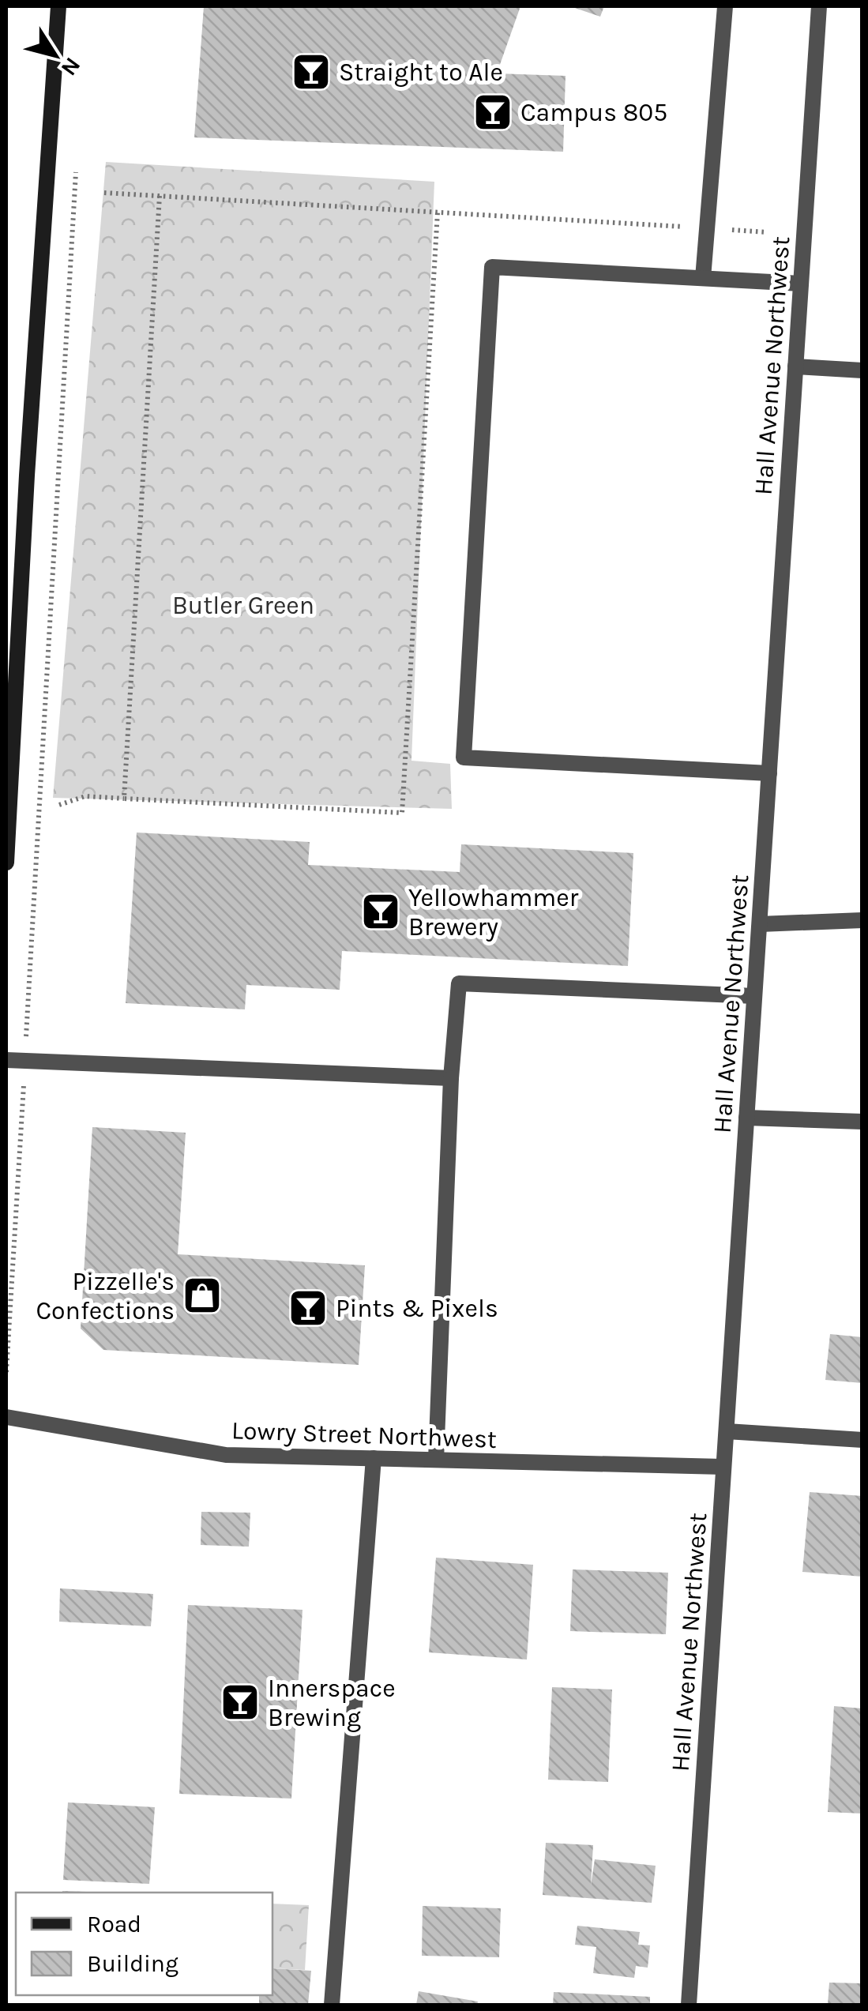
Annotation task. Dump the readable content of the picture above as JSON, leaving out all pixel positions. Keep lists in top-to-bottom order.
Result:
{
  "streets": {
    "street": ["Hall Avenue Northwest", "Lowry Street Northwest"]
  },
  "crossings": [
    ["Hall Avenue Northwest", "Lowry Street Northwest"]
  ],
  "parks": ["Butler Green"],
  "places": {
    "bar": [
      "Straight to Ale",
      "Campus 805",
      "Yellowhammer Brewery",
      "Pints & Pixels",
      "Innerspace Brewing"
    ],
    "shop": ["Pizzelle's Confections"]
  },
  "legend": ["Road", "Building"],
  "north": "bottom right"
}
